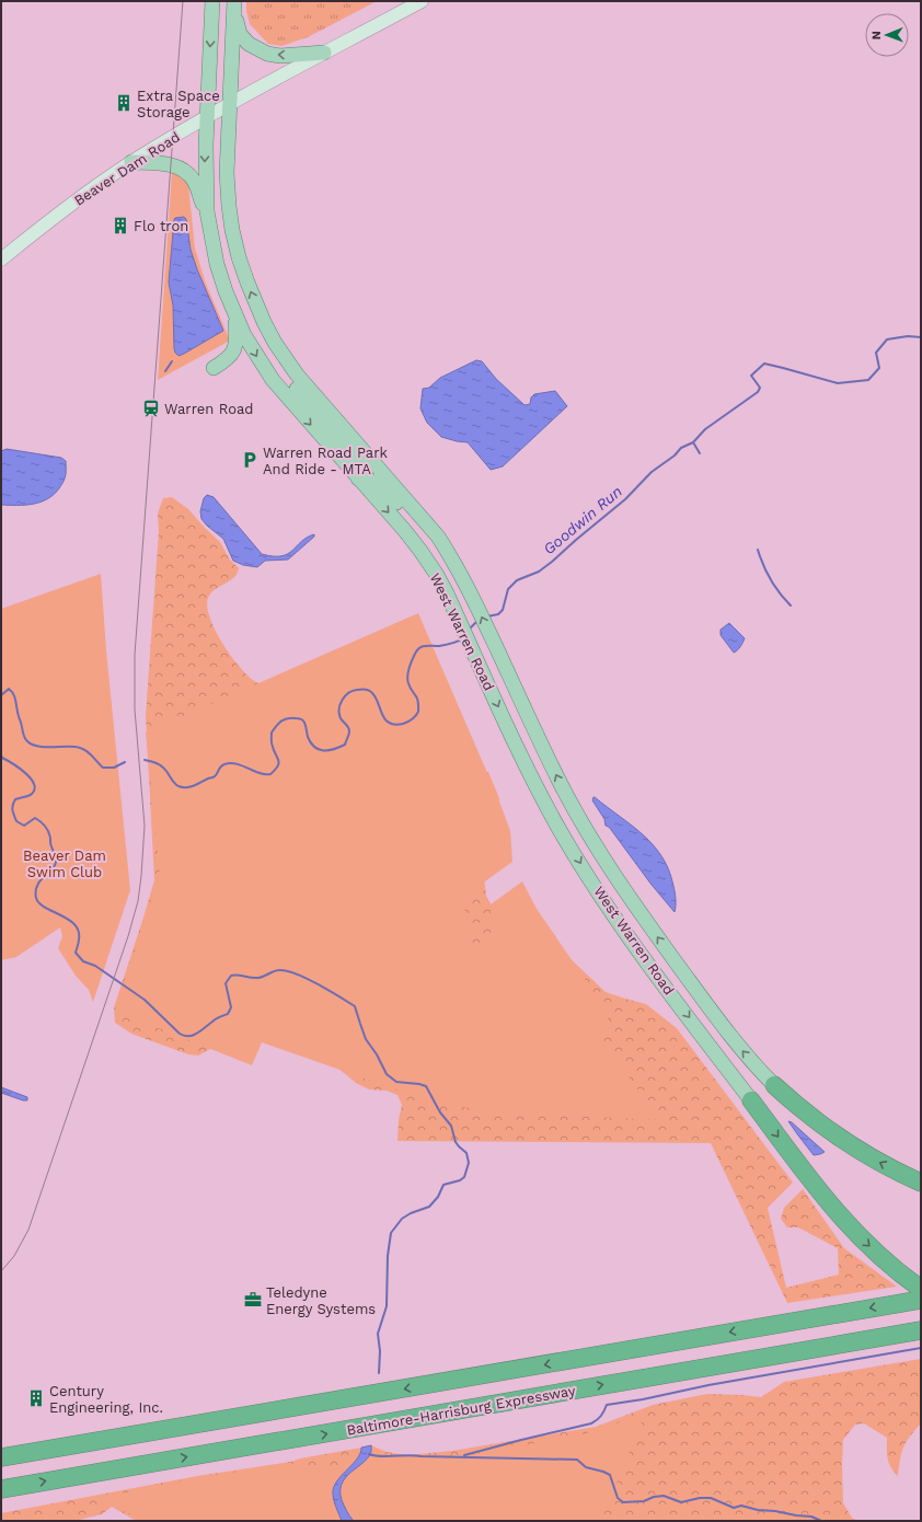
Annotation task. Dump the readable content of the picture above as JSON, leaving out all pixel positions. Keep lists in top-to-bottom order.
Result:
{
  "streets": {
    "highway": ["Baltimore-Harrisburg Expressway"],
    "main road": ["Beaver Dam Road", "West Warren Road"]
  },
  "crossings": [
    ["Beaver Dam Road", "West Warren Road"]
  ],
  "water": ["Goodwin Run"],
  "parks": ["Beaver Dam Swim Club"],
  "places": {
    "building": ["Extra Space Storage", "Flo tron", "Century Engineering, Inc."],
    "station": ["Warren Road"],
    "parking": ["Warren Road Park And Ride - MTA"],
    "office": ["Teledyne Energy Systems"]
  },
  "north": "left"
}
